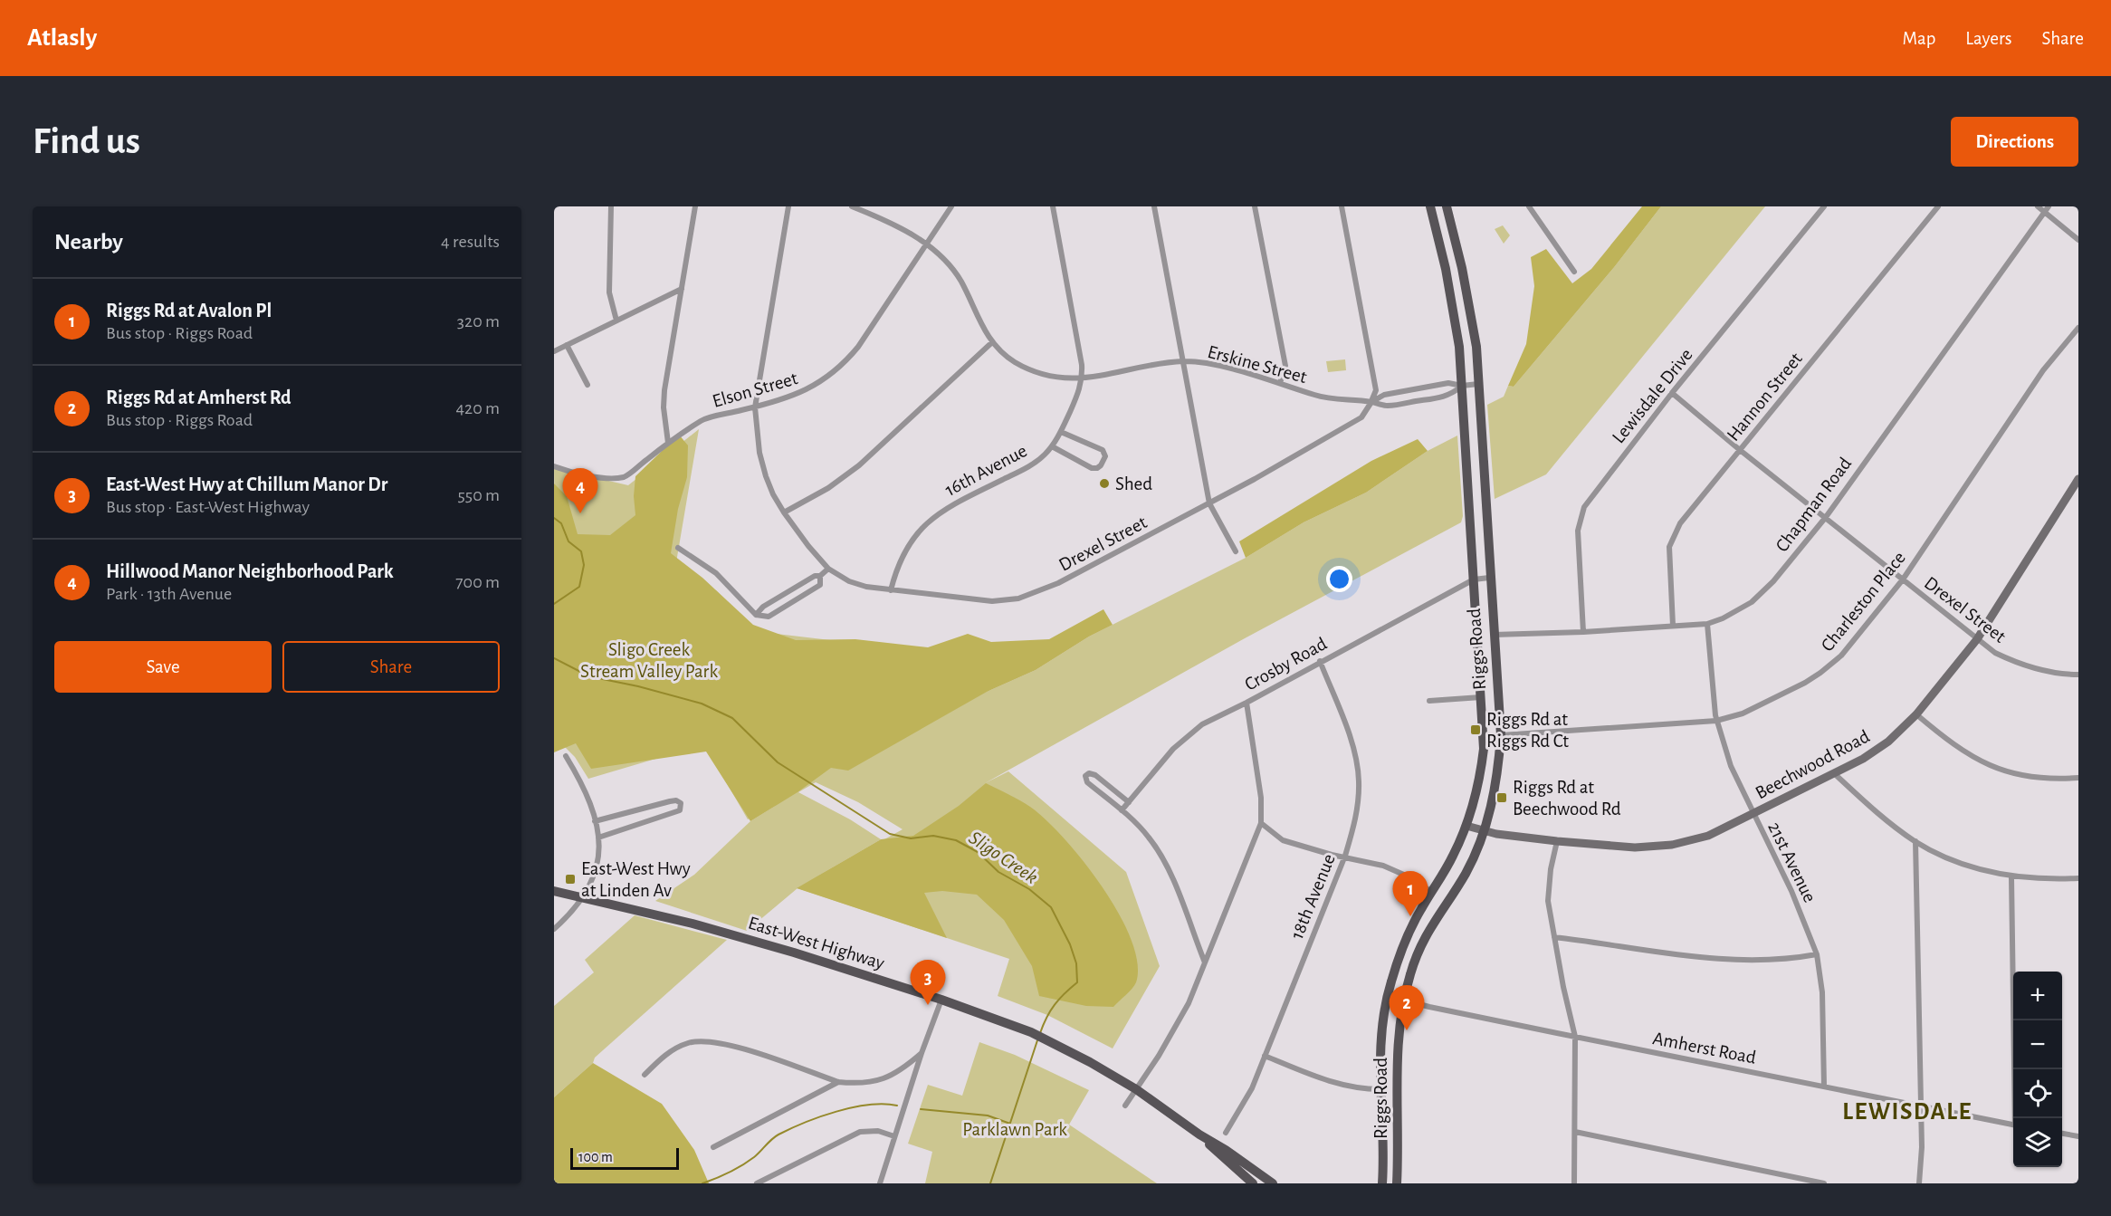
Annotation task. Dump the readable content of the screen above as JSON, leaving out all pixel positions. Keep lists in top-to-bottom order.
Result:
{
  "streets": {
    "main road": ["Riggs Road", "East-West Highway"],
    "street": [
      "Erskine Street",
      "Elson Street",
      "Lewisdale Drive",
      "Hannon Street",
      "16th Avenue",
      "Chapman Road",
      "Drexel Street",
      "Charleston Place",
      "Crosby Road",
      "Beechwood Road",
      "21st Avenue",
      "18th Avenue",
      "Amherst Road"
    ]
  },
  "crossings": [
    ["Erskine Street", "Elson Street"],
    ["Erskine Street", "16th Avenue"],
    ["Erskine Street", "Drexel Street"],
    ["Lewisdale Drive", "Chapman Road"],
    ["Lewisdale Drive", "Drexel Street"],
    ["Hannon Street", "Chapman Road"],
    ["Hannon Street", "Drexel Street"],
    ["16th Avenue", "Drexel Street"],
    ["Chapman Road", "Drexel Street"],
    ["Chapman Road", "Riggs Road"],
    ["Chapman Road", "21st Avenue"],
    ["Drexel Street", "Charleston Place"],
    ["Drexel Street", "Riggs Road"],
    ["Drexel Street", "Beechwood Road"],
    ["Charleston Place", "Riggs Road"],
    ["Charleston Place", "21st Avenue"],
    ["Riggs Road", "Crosby Road"],
    ["Riggs Road", "Beechwood Road"],
    ["Riggs Road", "Amherst Road"],
    ["Crosby Road", "18th Avenue"],
    ["Beechwood Road", "21st Avenue"],
    ["21st Avenue", "Amherst Road"]
  ],
  "districts": ["LEWISDALE"],
  "water": ["Sligo Creek"],
  "parks": ["Sligo Creek Stream Valley Park", "Parklawn Park"],
  "places": {
    "other": ["Shed"],
    "transit": ["Riggs Rd at Riggs Rd Ct", "Riggs Rd at Beechwood Rd", "East-West Hwy at Linden Av"]
  },
  "scale_bar": "100 m",
  "page": {
    "header": "Atlasly",
    "nav": ["Map", "Layers", "Share"],
    "buttons": [
      "Directions",
      ["Save", "Share"]
    ],
    "title": "Find us",
    "heading": ["Nearby", "4 results"],
    "list": [
      {
        "mark": "1",
        "name": "Riggs Rd at Avalon Pl",
        "note": "Bus stop · Riggs Road",
        "value": "320 m"
      },
      {
        "mark": "2",
        "name": "Riggs Rd at Amherst Rd",
        "note": "Bus stop · Riggs Road",
        "value": "420 m"
      },
      {
        "mark": "3",
        "name": "East-West Hwy at Chillum Manor Dr",
        "note": "Bus stop · East-West Highway",
        "value": "550 m"
      },
      {
        "mark": "4",
        "name": "Hillwood Manor Neighborhood Park",
        "note": "Park · 13th Avenue",
        "value": "700 m"
      }
    ],
    "pins": [
      "4",
      "1",
      "3",
      "2"
    ],
    "map_buttons": ["+", "−"],
    "scale": "100 m"
  }
}
